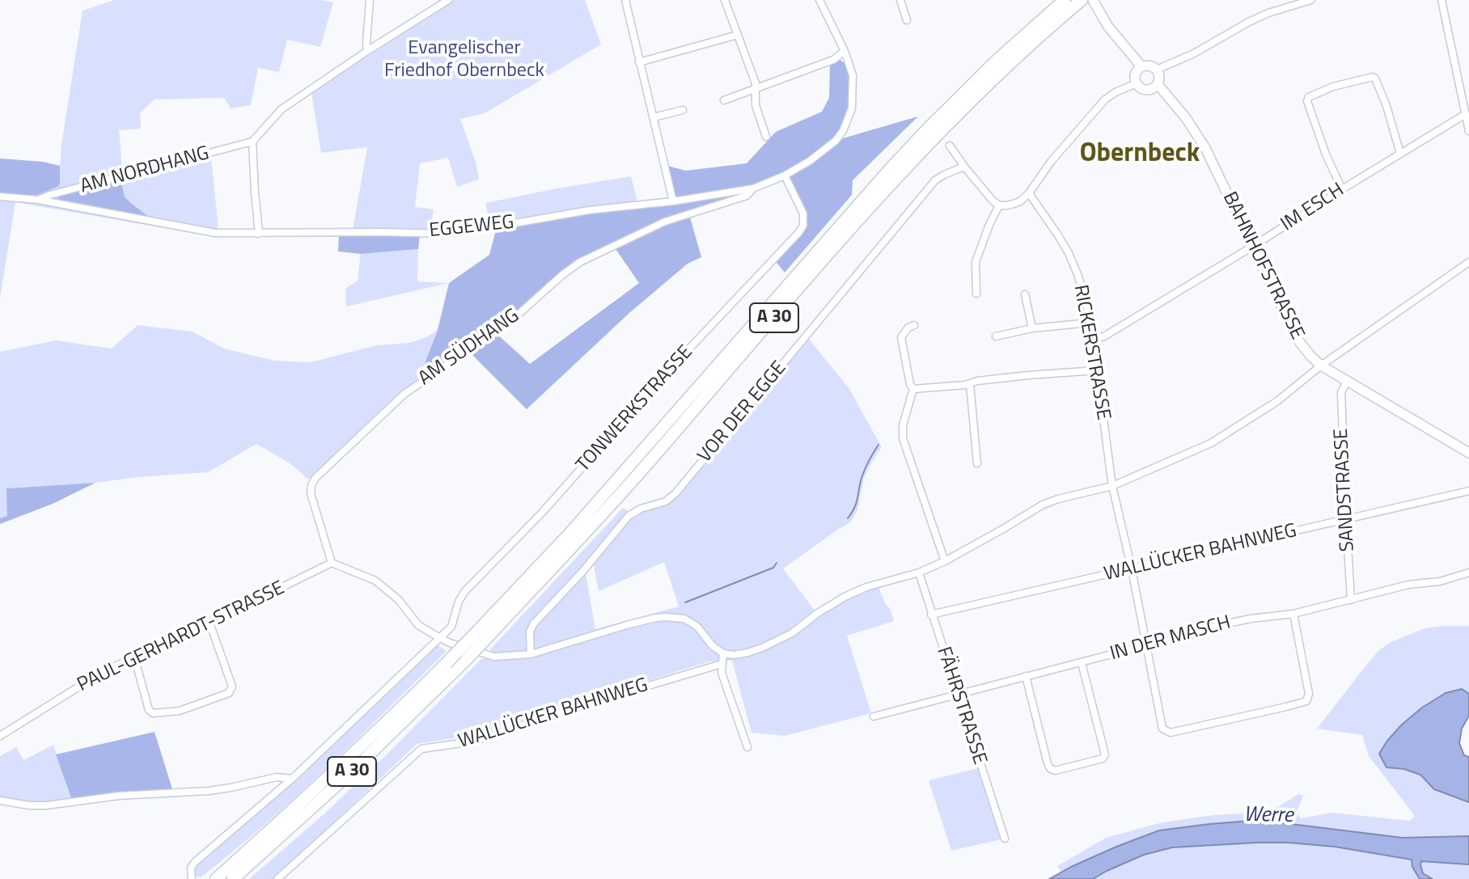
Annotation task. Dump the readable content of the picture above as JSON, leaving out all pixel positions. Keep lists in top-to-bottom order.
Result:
{
  "streets": {
    "highway": ["A 30"],
    "street": [
      "AM NORDHANG",
      "IM ESCH",
      "EGGEWEG",
      "BAHNHOFSTRASSE",
      "AM SÜDHANG",
      "RICKERSTRASSE",
      "TONWERKSTRASSE",
      "VOR DER EGGE",
      "SANDSTRASSE",
      "WALLÜCKER BAHNWEG",
      "PAUL-GERHARDT-STRASSE",
      "IN DER MASCH",
      "FÄHRSTRASSE"
    ]
  },
  "crossings": [
    ["AM NORDHANG", "EGGEWEG"],
    ["IM ESCH", "BAHNHOFSTRASSE"],
    ["IM ESCH", "RICKERSTRASSE"],
    ["EGGEWEG", "AM SÜDHANG"],
    ["EGGEWEG", "TONWERKSTRASSE"],
    ["BAHNHOFSTRASSE", "SANDSTRASSE"],
    ["AM SÜDHANG", "PAUL-GERHARDT-STRASSE"],
    ["RICKERSTRASSE", "WALLÜCKER BAHNWEG"],
    ["RICKERSTRASSE", "IN DER MASCH"],
    ["SANDSTRASSE", "WALLÜCKER BAHNWEG"],
    ["SANDSTRASSE", "IN DER MASCH"],
    ["WALLÜCKER BAHNWEG", "FÄHRSTRASSE"],
    ["IN DER MASCH", "FÄHRSTRASSE"]
  ],
  "districts": ["Obernbeck"],
  "water": ["Werre"],
  "parks": ["Evangelischer Friedhof Obernbeck"]
}
